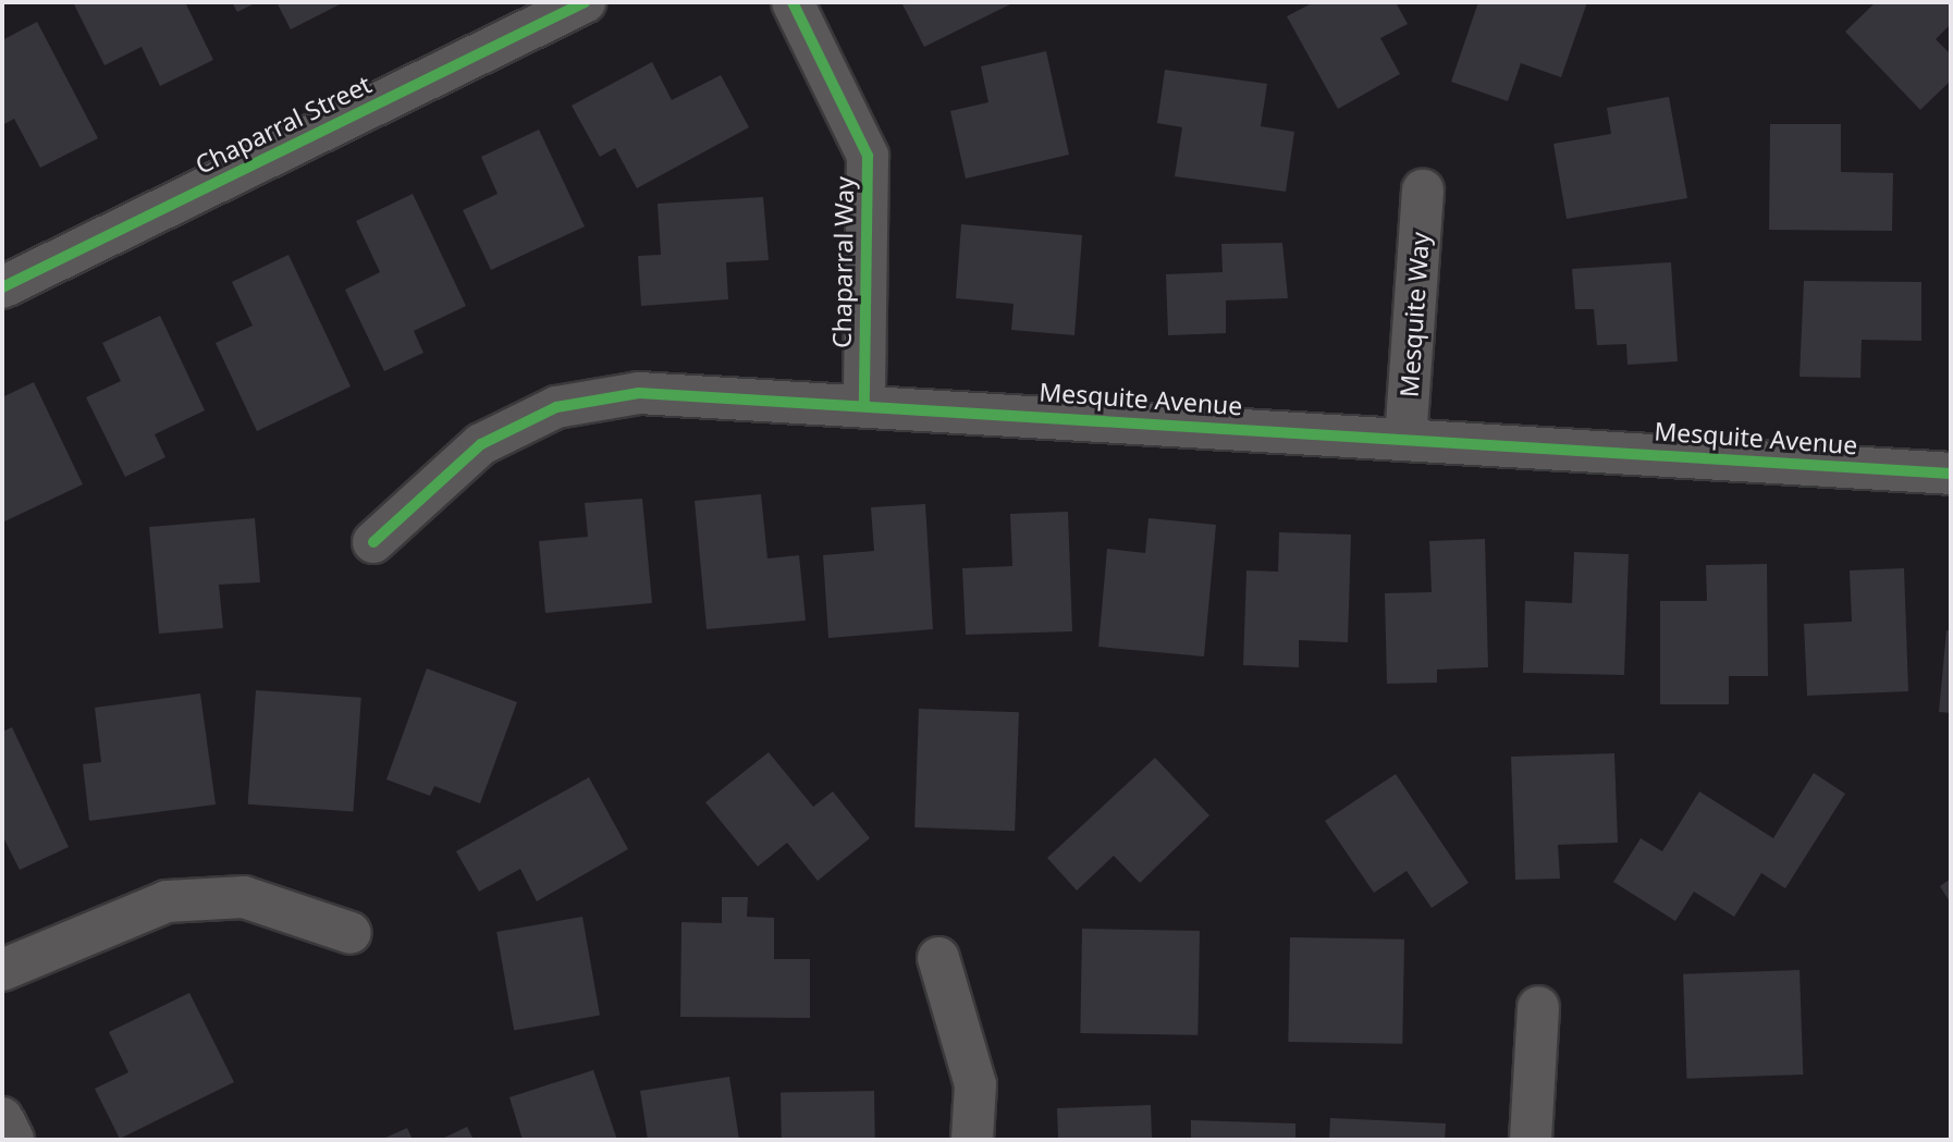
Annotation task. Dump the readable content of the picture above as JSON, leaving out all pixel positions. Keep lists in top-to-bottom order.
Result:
{
  "streets": {
    "street": [
      "Chaparral Street",
      "Chaparral Way",
      "Mesquite Way",
      "Mesquite Avenue"
    ]
  },
  "crossings": [
    ["Chaparral Way", "Mesquite Avenue"],
    ["Mesquite Way", "Mesquite Avenue"]
  ]
}
